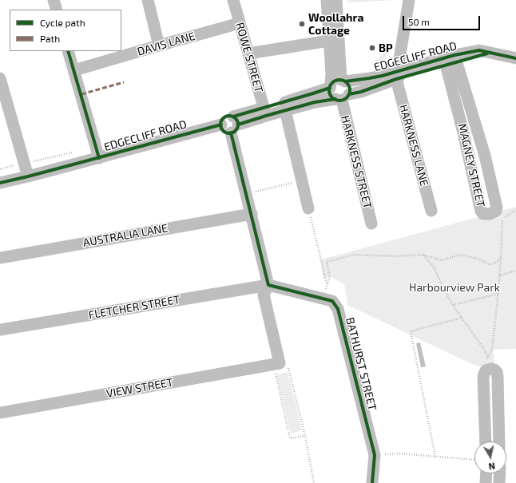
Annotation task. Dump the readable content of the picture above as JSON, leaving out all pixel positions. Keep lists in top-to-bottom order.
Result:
{
  "streets": {
    "street": [
      "DAVIS LANE",
      "EDGECLIFF ROAD",
      "ROWE STREET",
      "HARKNESS LANE",
      "HARKNESS STREET",
      "MAGNEY STREET",
      "AUSTRALIA LANE",
      "FLETCHER STREET",
      "BATHURST STREET",
      "VIEW STREET"
    ]
  },
  "crossings": [
    ["DAVIS LANE", "ROWE STREET"],
    ["EDGECLIFF ROAD", "ROWE STREET"],
    ["EDGECLIFF ROAD", "HARKNESS LANE"],
    ["EDGECLIFF ROAD", "HARKNESS STREET"],
    ["EDGECLIFF ROAD", "MAGNEY STREET"],
    ["FLETCHER STREET", "BATHURST STREET"]
  ],
  "parks": ["Harbourview Park"],
  "places": ["Woollahra Cottage", "BP"],
  "legend": ["Cycle path", "Path"],
  "scale_bar": "50 m",
  "north": "bottom"
}
